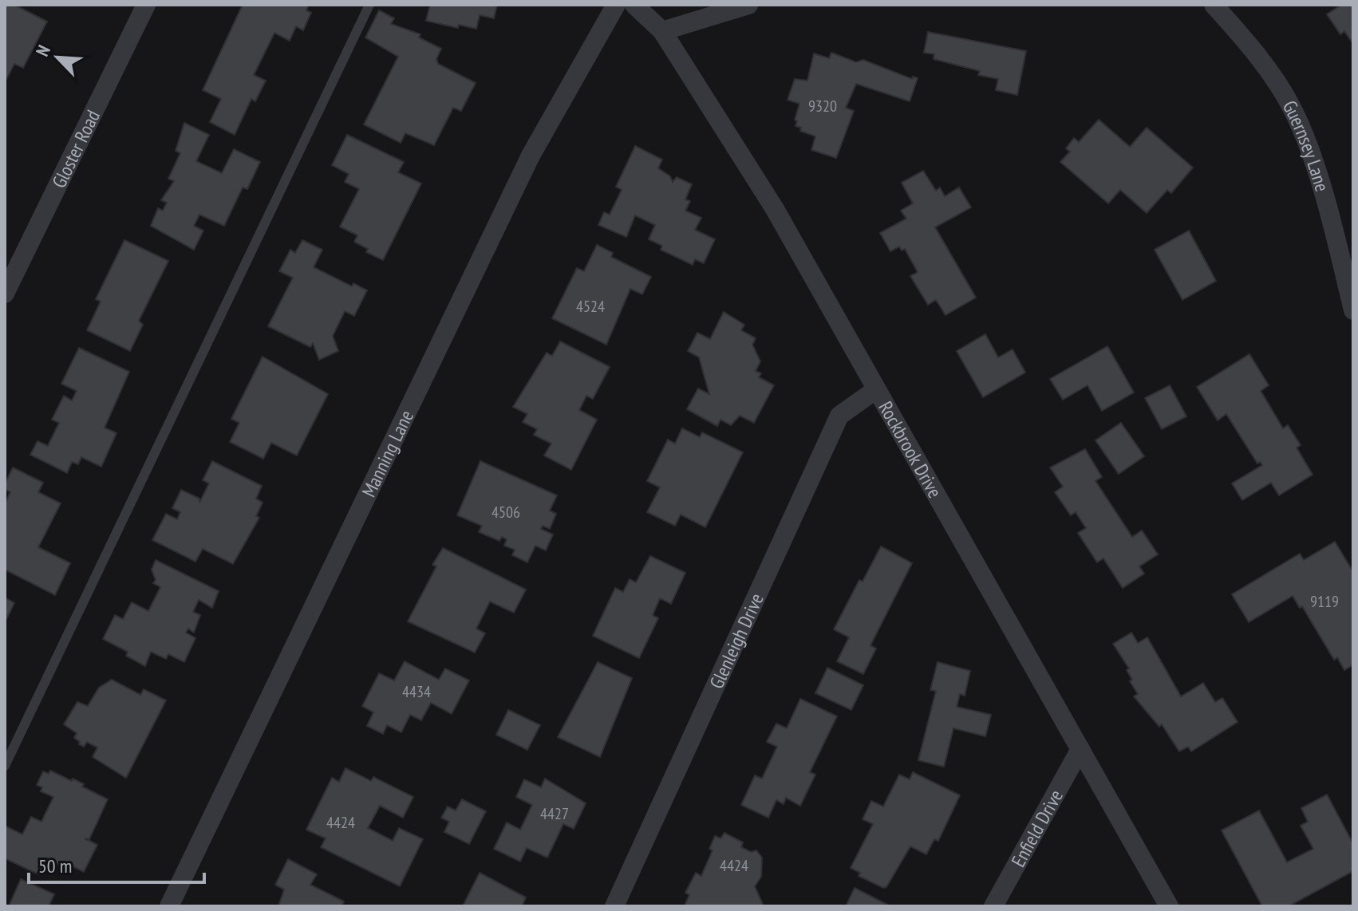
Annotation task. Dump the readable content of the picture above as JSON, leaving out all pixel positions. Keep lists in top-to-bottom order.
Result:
{
  "streets": {
    "street": [
      "Guernsey Lane",
      "Gloster Road",
      "Rockbrook Drive",
      "Manning Lane",
      "Glenleigh Drive",
      "Enfield Drive"
    ]
  },
  "crossings": [
    ["Rockbrook Drive", "Glenleigh Drive"],
    ["Rockbrook Drive", "Enfield Drive"]
  ],
  "house_numbers": [
    "9320",
    "4524",
    "4506",
    "9119",
    "4434",
    "4427",
    "4424",
    "4424"
  ],
  "scale_bar": "50 m",
  "north": "top left"
}
